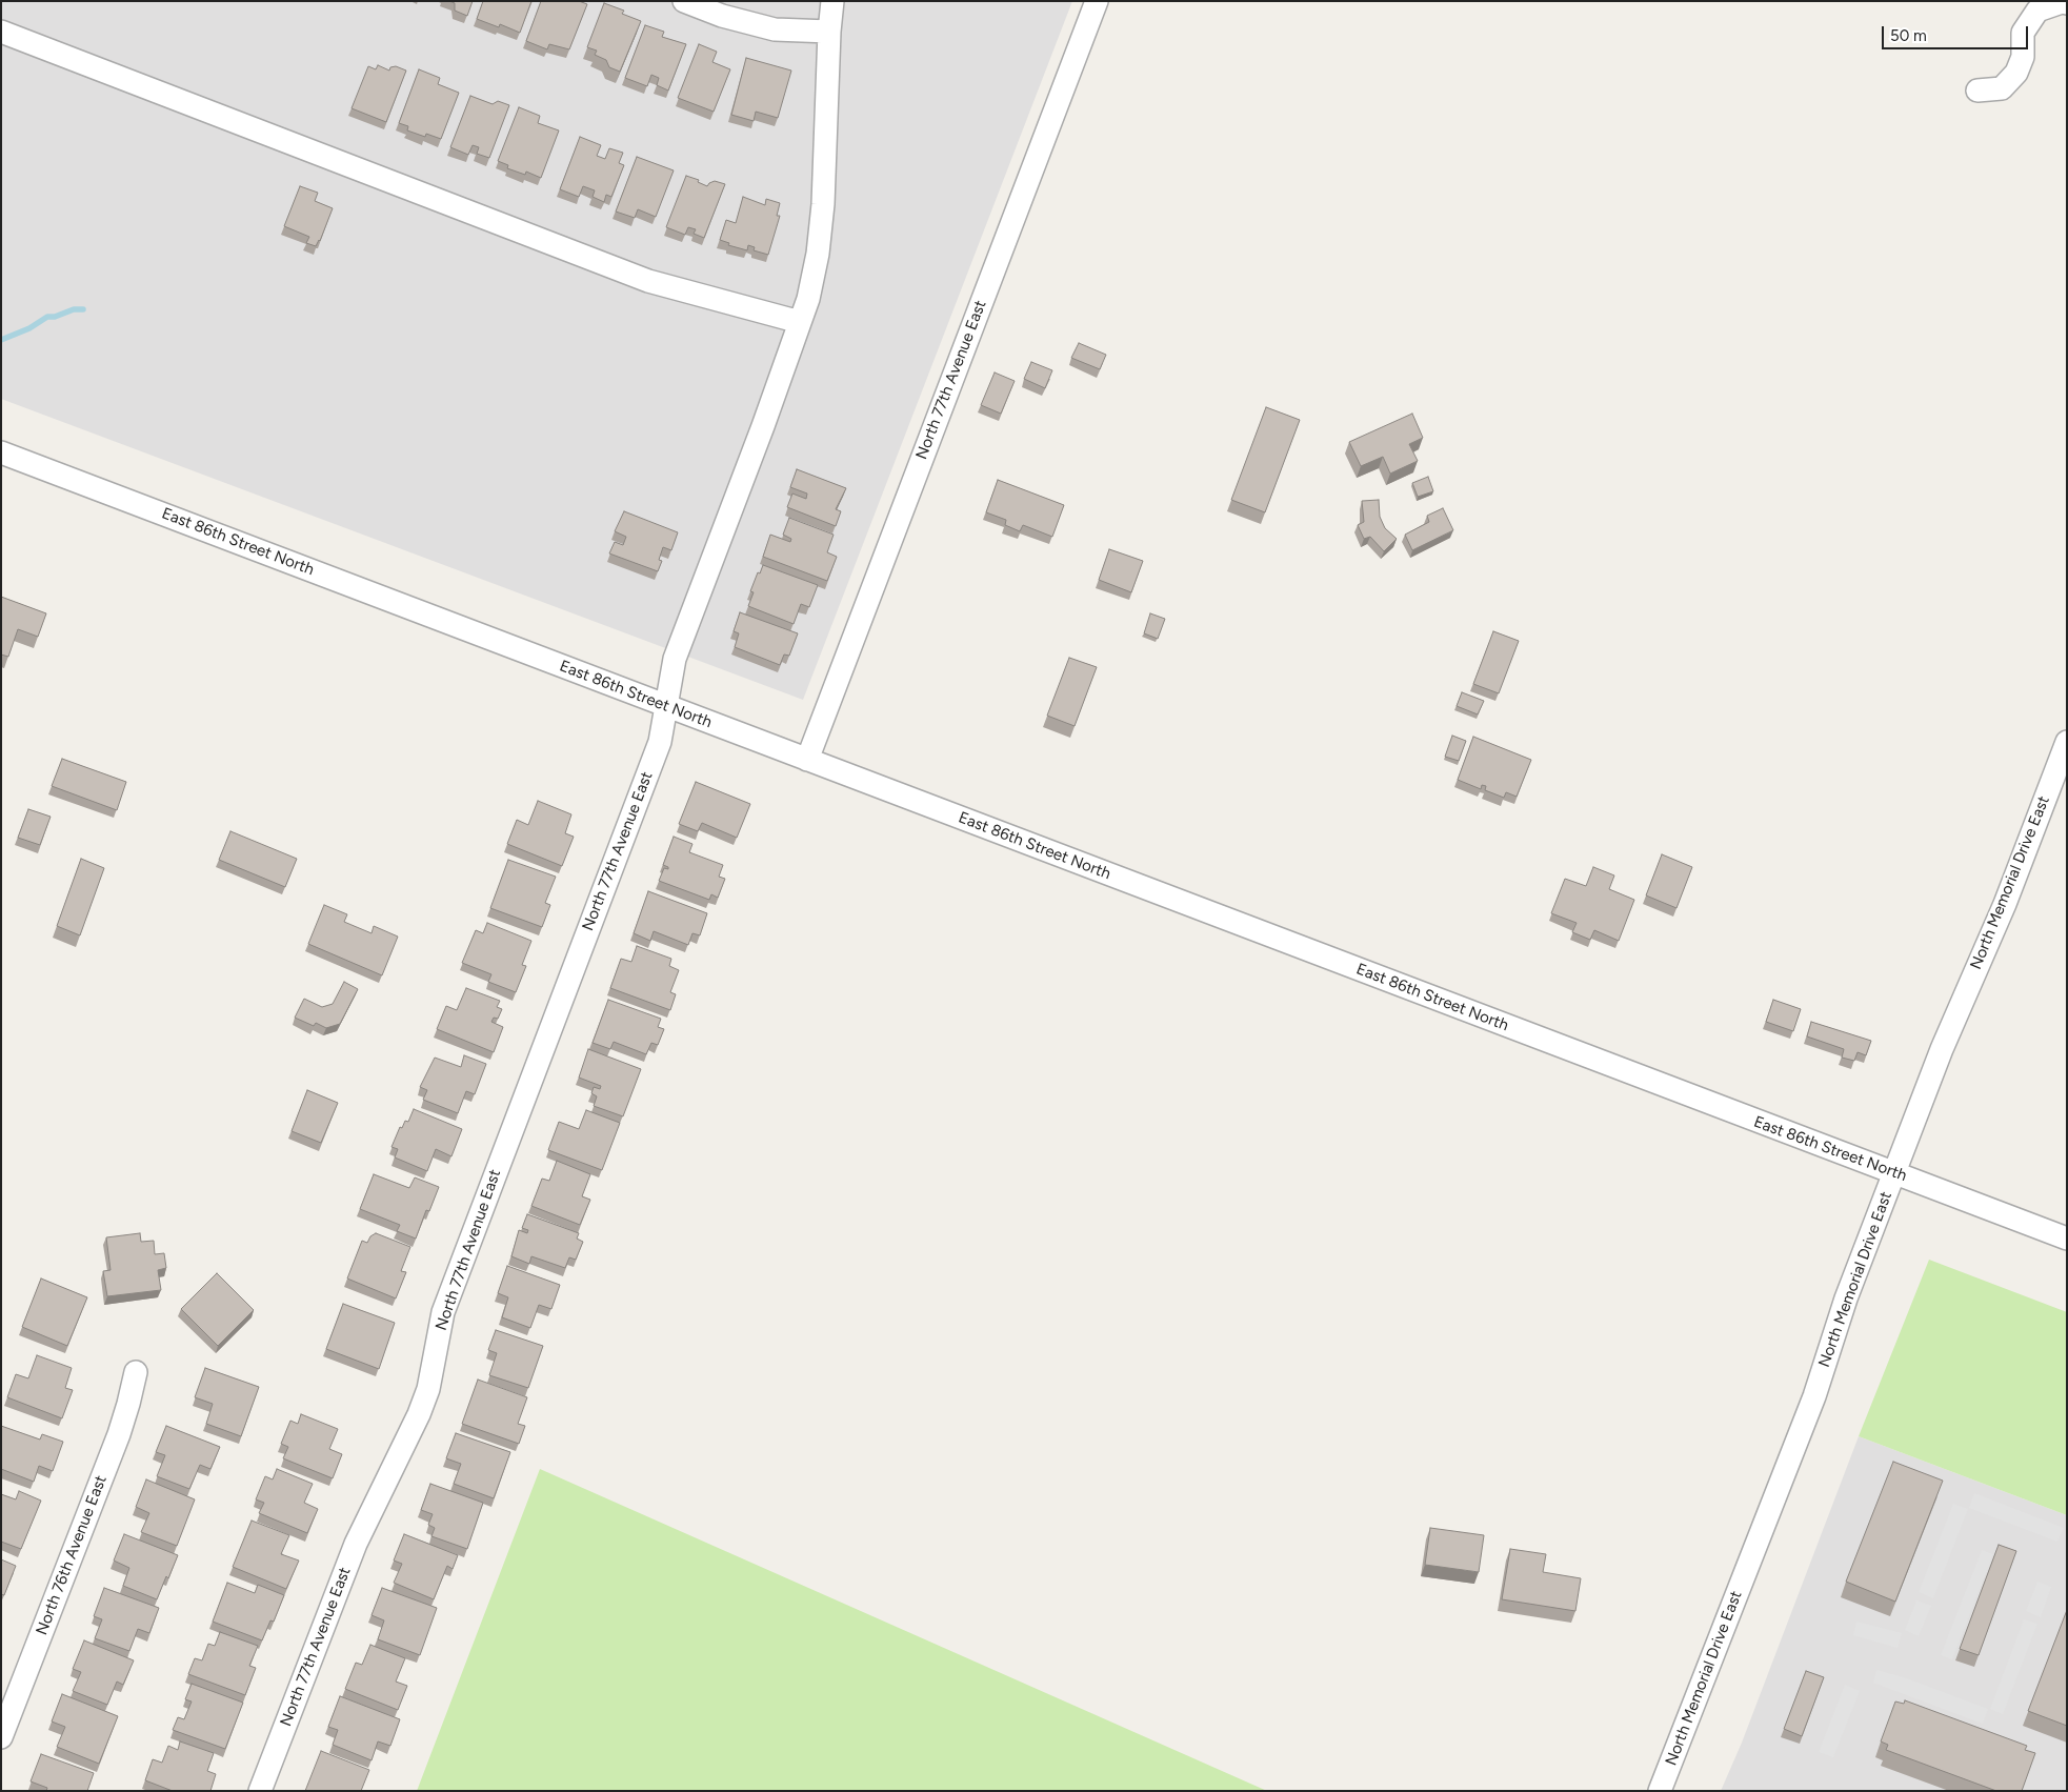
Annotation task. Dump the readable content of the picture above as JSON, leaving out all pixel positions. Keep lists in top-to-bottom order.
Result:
{
  "streets": {
    "street": [
      "North 77th Avenue East",
      "East 86th Street North",
      "North Memorial Drive East",
      "North 76th Avenue East"
    ]
  },
  "crossings": [
    ["North 77th Avenue East", "East 86th Street North"],
    ["East 86th Street North", "North Memorial Drive East"]
  ],
  "scale_bar": "50 m"
}
